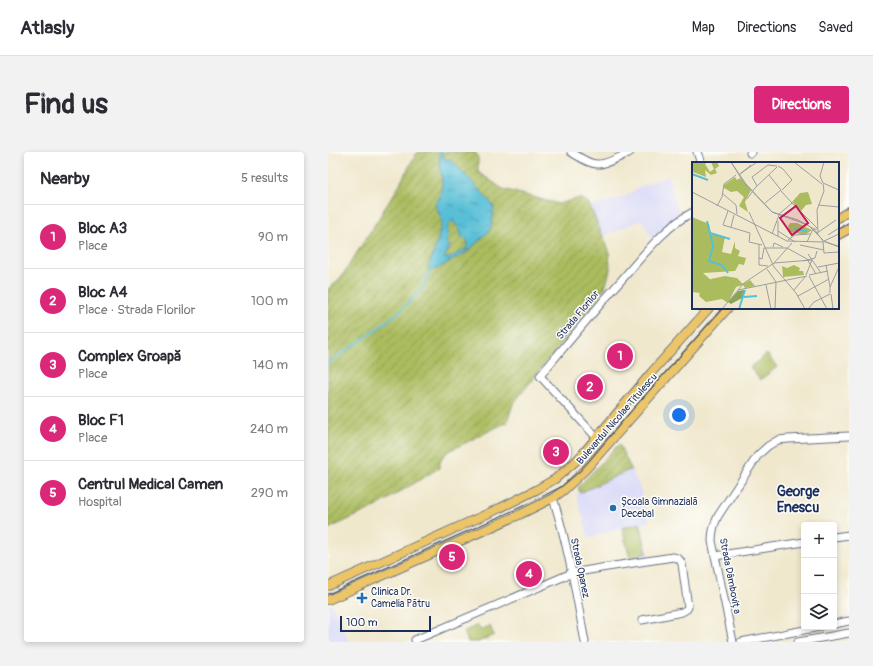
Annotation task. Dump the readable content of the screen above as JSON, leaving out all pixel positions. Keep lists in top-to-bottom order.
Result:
{
  "streets": {
    "main road": ["Bulevardul Nicolae Titulescu"],
    "street": ["Strada Florilor", "Strada Opanez", "Strada Dâmbovița"]
  },
  "crossings": [
    ["Strada Florilor", "Bulevardul Nicolae Titulescu"],
    ["Bulevardul Nicolae Titulescu", "Strada Opanez"]
  ],
  "districts": ["George Enescu"],
  "places": {
    "other": ["Școala Gimnazială Decebal"],
    "health": ["Clinica Dr. Camelia Pătru"]
  },
  "scale_bar": "100 m",
  "page": {
    "header": "Atlasly",
    "nav": ["Map", "Directions", "Saved"],
    "buttons": "Directions",
    "title": "Find us",
    "heading": ["Nearby", "5 results"],
    "list": [
      {
        "mark": "1",
        "name": "Bloc A3",
        "note": "Place",
        "value": "90 m"
      },
      {
        "mark": "2",
        "name": "Bloc A4",
        "note": "Place · Strada Florilor",
        "value": "100 m"
      },
      {
        "mark": "3",
        "name": "Complex Groapă",
        "note": "Place",
        "value": "140 m"
      },
      {
        "mark": "4",
        "name": "Bloc F1",
        "note": "Place",
        "value": "240 m"
      },
      {
        "mark": "5",
        "name": "Centrul Medical Camen",
        "note": "Hospital",
        "value": "290 m"
      }
    ],
    "pins": [
      "1",
      "2",
      "3",
      "5",
      "4"
    ],
    "map_buttons": ["+", "−"],
    "scale": "100 m"
  }
}
